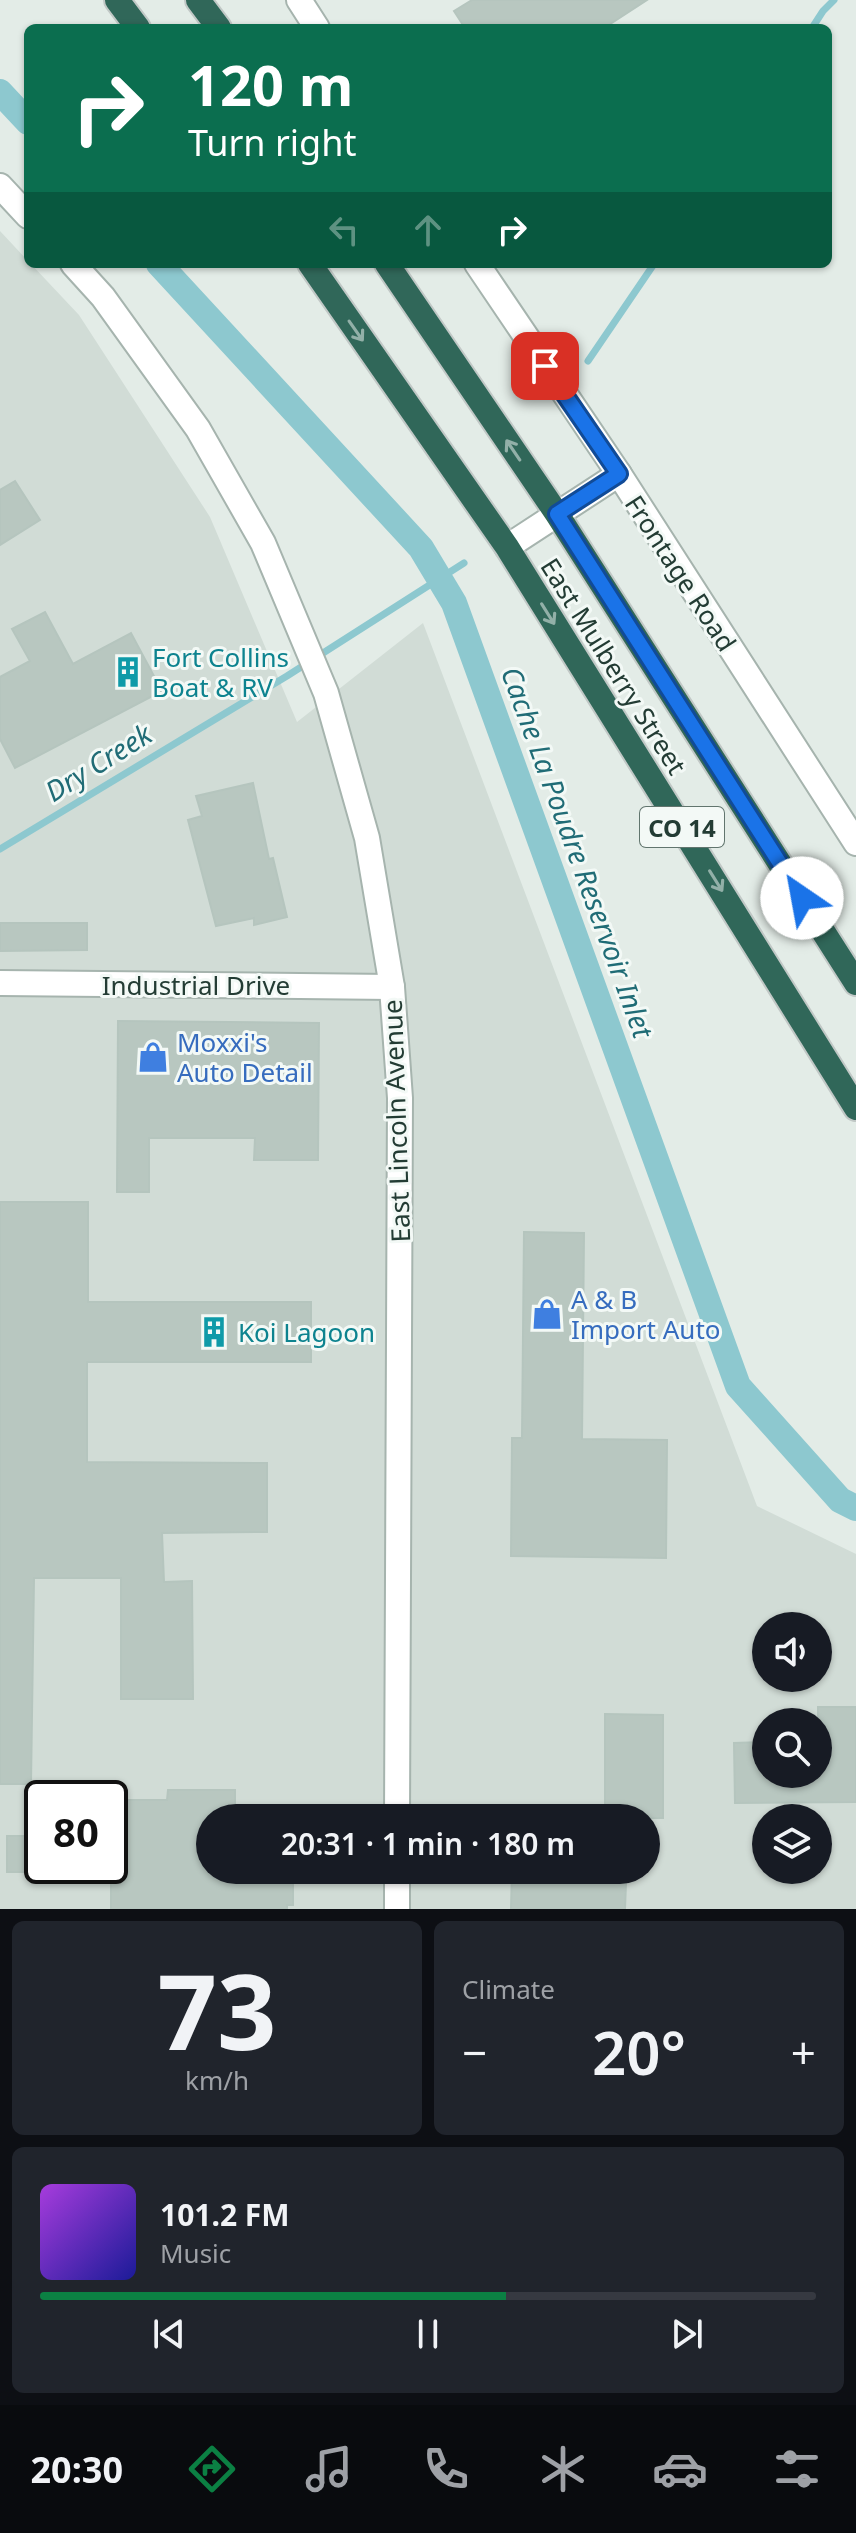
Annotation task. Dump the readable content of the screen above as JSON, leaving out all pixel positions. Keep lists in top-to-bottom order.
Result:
{
  "streets": {
    "highway": ["East Mulberry Street", "CO 14"],
    "street": ["Frontage Road", "Industrial Drive", "East Lincoln Avenue"]
  },
  "crossings": [
    ["Industrial Drive", "East Lincoln Avenue"]
  ],
  "water": ["Dry Creek", "Cache La Poudre Reservoir Inlet"],
  "places": {
    "building": ["Fort Collins Boat & RV", "Koi Lagoon"],
    "shop": ["Moxxi's Auto Detail", "A & B Import Auto"]
  },
  "page": {
    "turn": ["120 m", "Turn right"],
    "limit": "80",
    "trip": "20:31 · 1 min · 180 m",
    "tile": [
      ["73", "km/h"],
      "Climate"
    ],
    "heat": ["−", "20°", "+"],
    "song": ["101.2 FM", "Music"],
    "tabs": "20:30"
  }
}
